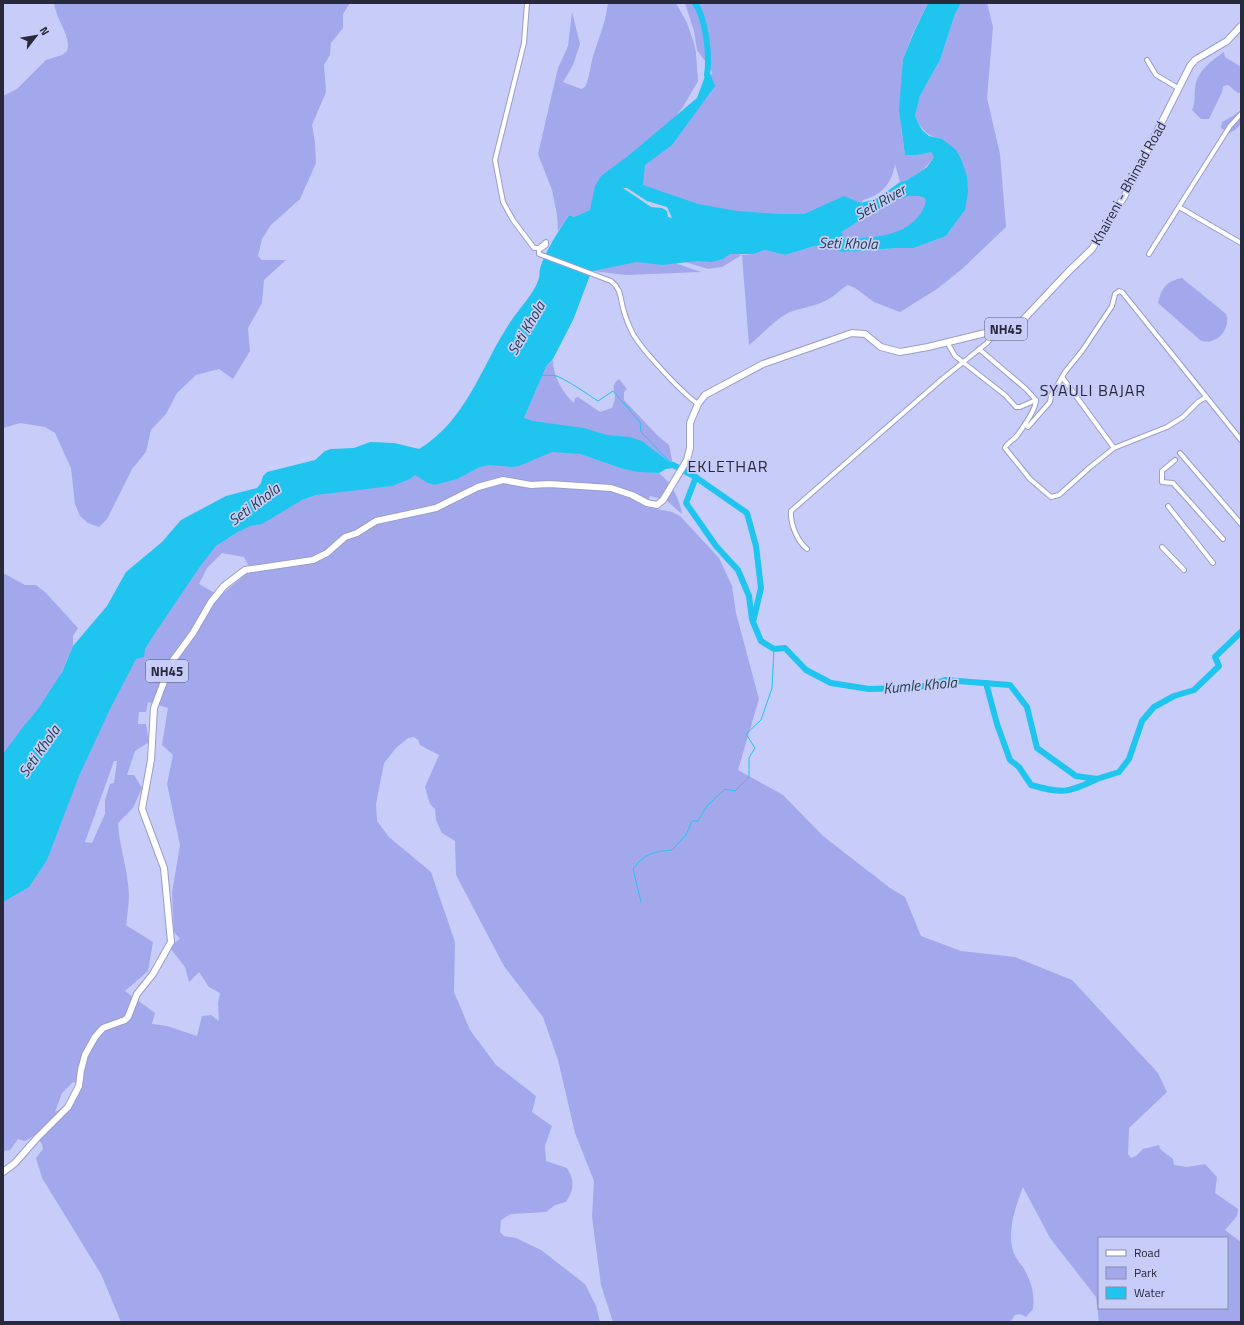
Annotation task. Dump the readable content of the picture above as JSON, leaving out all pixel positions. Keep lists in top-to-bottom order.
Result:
{
  "streets": {
    "main road": ["Khaireni - Bhimad Road", "NH45"]
  },
  "districts": ["SYAULI BAJAR", "EKLETHAR"],
  "water": ["Seti River", "Seti Khola", "Kumle Khola"],
  "legend": ["Road", "Park", "Water"],
  "north": "top right"
}
